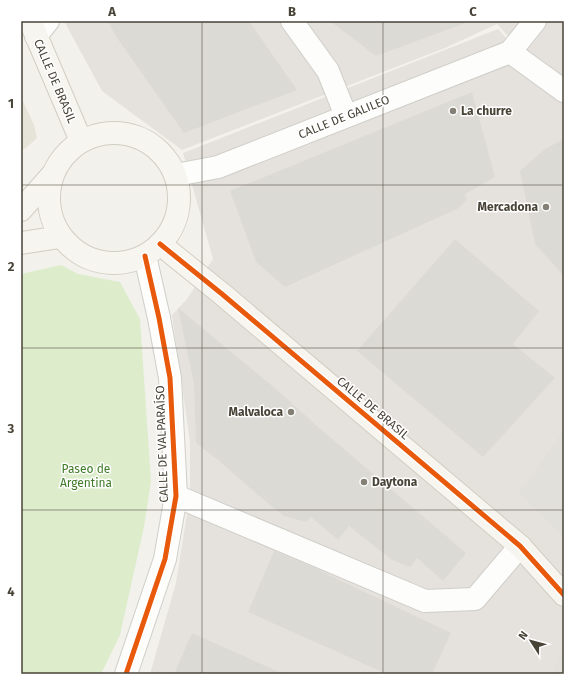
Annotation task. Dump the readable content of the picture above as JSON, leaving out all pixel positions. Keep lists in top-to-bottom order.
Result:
{
  "streets": {
    "street": ["CALLE DE BRASIL", "CALLE DE GALILEO", "CALLE DE VALPARAÍSO"]
  },
  "crossings": [
    ["CALLE DE BRASIL", "CALLE DE GALILEO"],
    ["CALLE DE BRASIL", "CALLE DE VALPARAÍSO"],
    ["CALLE DE GALILEO", "CALLE DE VALPARAÍSO"]
  ],
  "parks": ["Paseo de Argentina"],
  "places": [
    "La churre",
    "Mercadona",
    "Malvaloca",
    "Daytona"
  ],
  "north": "top left",
  "grid": {
    "columns": ["A", "B", "C"],
    "rows": [
      "1",
      "2",
      "3",
      "4"
    ]
  }
}
